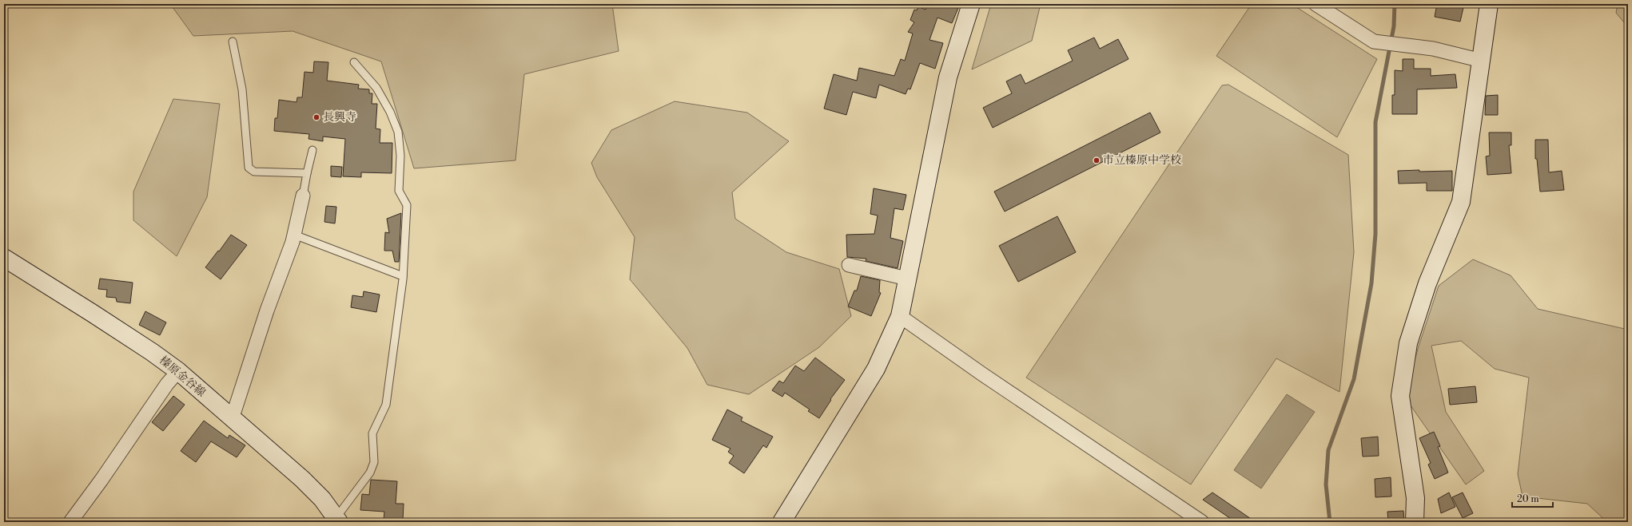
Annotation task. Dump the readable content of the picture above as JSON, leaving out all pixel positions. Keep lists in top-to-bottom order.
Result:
{
  "streets": {
    "street": ["榛原金谷線"]
  },
  "places": ["長興寺", "市立榛原中学校"],
  "scale_bar": "20 m"
}
